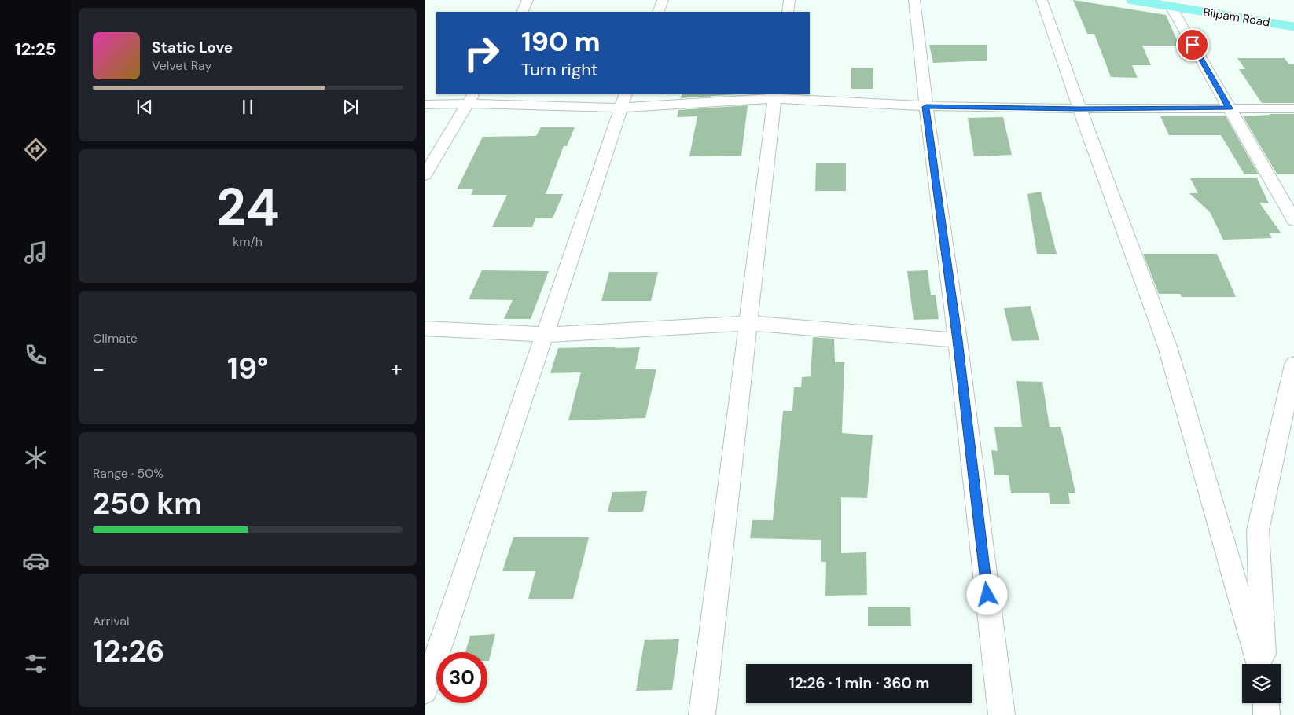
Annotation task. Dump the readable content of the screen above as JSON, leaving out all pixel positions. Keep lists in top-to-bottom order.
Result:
{
  "streets": {
    "main road": ["Bilpam Road"]
  },
  "page": {
    "tabs": "12:25",
    "turn": ["190 m", "Turn right"],
    "song": ["Static Love", "Velvet Ray"],
    "tile": [
      ["24", "km/h"],
      "Climate",
      ["Range · 50%", "250 km"],
      ["Arrival", "12:26"]
    ],
    "heat": ["−", "19°", "+"],
    "limit": "30",
    "trip": "12:26 · 1 min · 360 m"
  }
}
